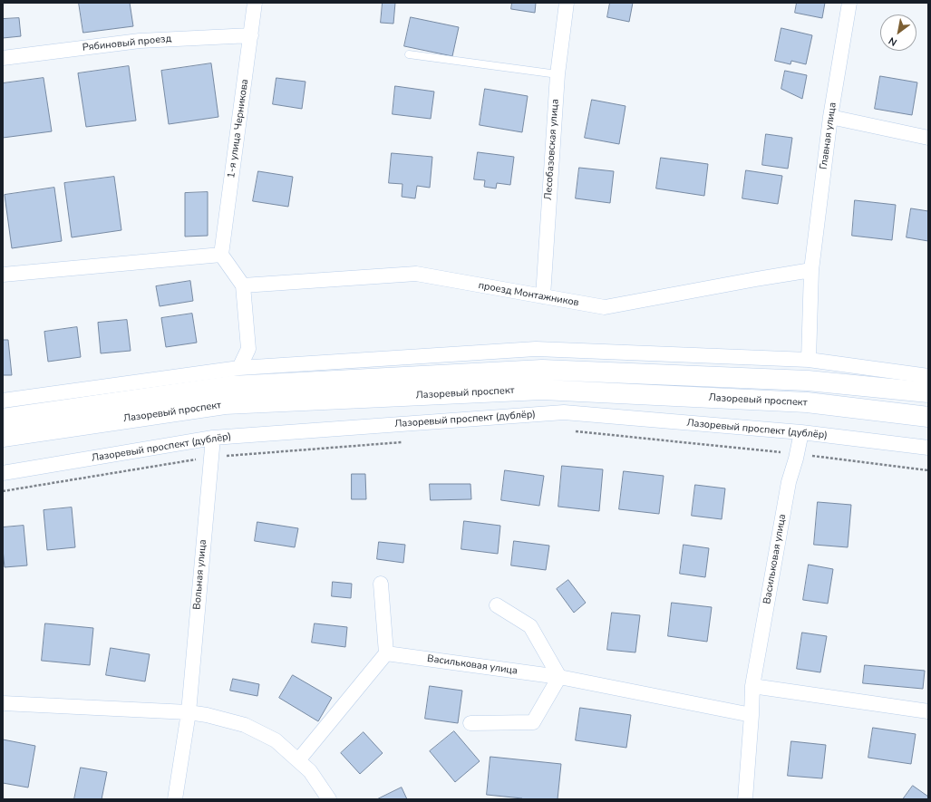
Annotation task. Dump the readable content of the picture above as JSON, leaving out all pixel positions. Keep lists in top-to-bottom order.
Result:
{
  "streets": {
    "street": [
      "Рябиновый проезд",
      "1-я улица Черникова",
      "Главная улица",
      "Лесобазовская улица",
      "проезд Монтажников",
      "Лазоревый проспект",
      "Лазоревый проспект (дублёр)",
      "Васильковая улица",
      "Вольная улица"
    ]
  },
  "crossings": [
    ["Рябиновый проезд", "1-я улица Черникова"],
    ["Главная улица", "проезд Монтажников"],
    ["Лесобазовская улица", "проезд Монтажников"],
    ["Лазоревый проспект (дублёр)", "Васильковая улица"],
    ["Лазоревый проспект (дублёр)", "Вольная улица"]
  ],
  "north": "bottom left"
}
